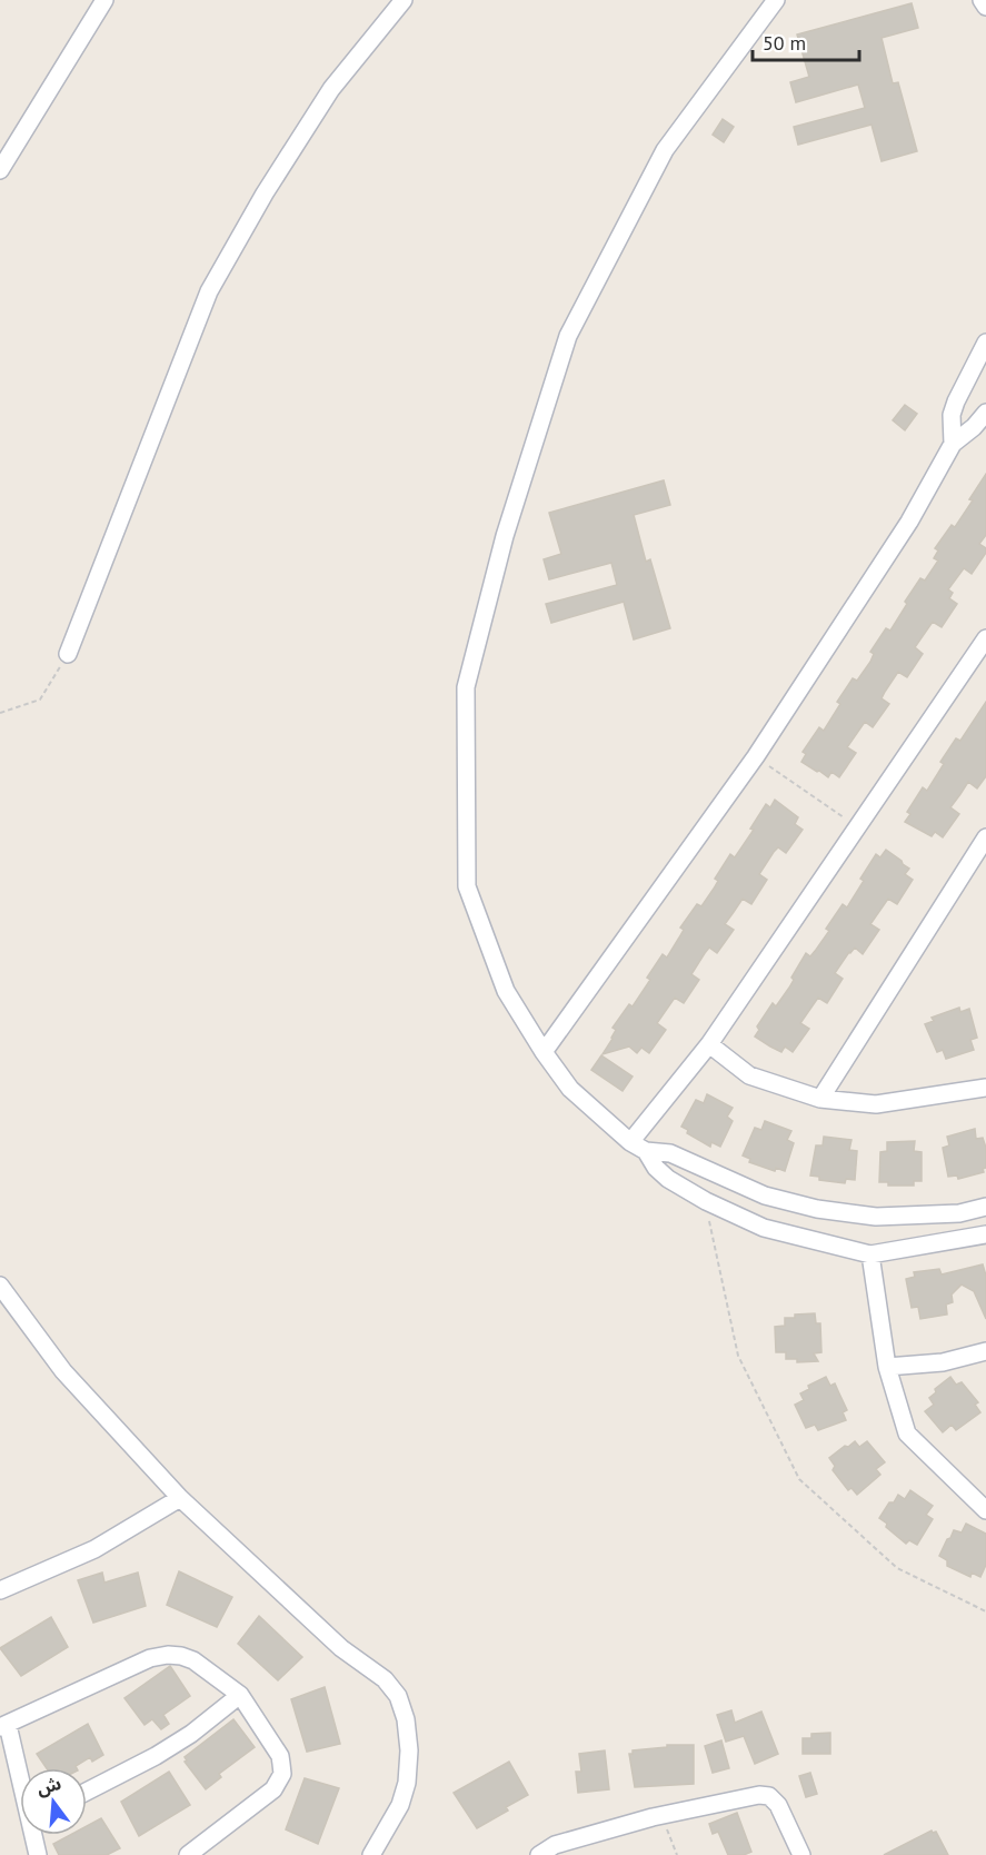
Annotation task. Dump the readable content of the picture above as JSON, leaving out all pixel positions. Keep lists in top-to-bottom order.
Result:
{
  "scale_bar": "50 m",
  "north": "top"
}
